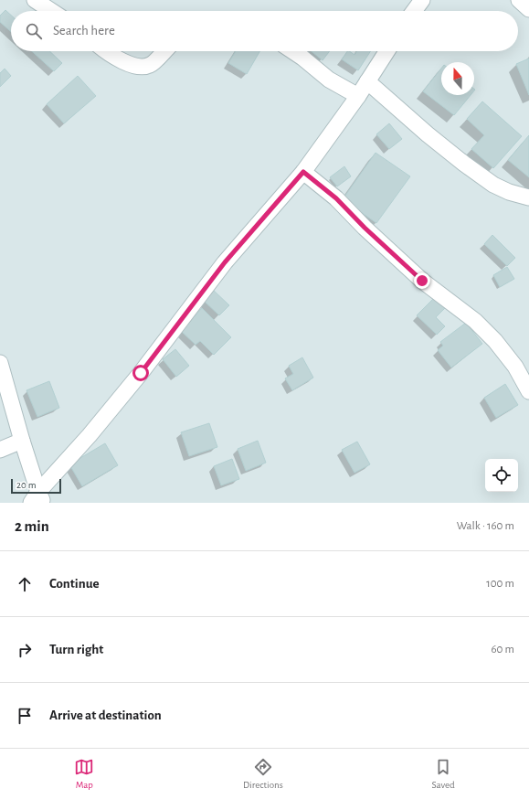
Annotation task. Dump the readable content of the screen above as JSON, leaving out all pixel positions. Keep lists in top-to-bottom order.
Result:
{
  "scale_bar": "20 m",
  "north": "top",
  "page": {
    "search": "Search here",
    "scale": "20 m",
    "heading": ["2 min", "Walk · 160 m"],
    "list": [
      ["Continue", "100 m"],
      ["Turn right", "60 m"],
      "Arrive at destination"
    ],
    "nav": ["Map", "Directions", "Saved"]
  }
}
